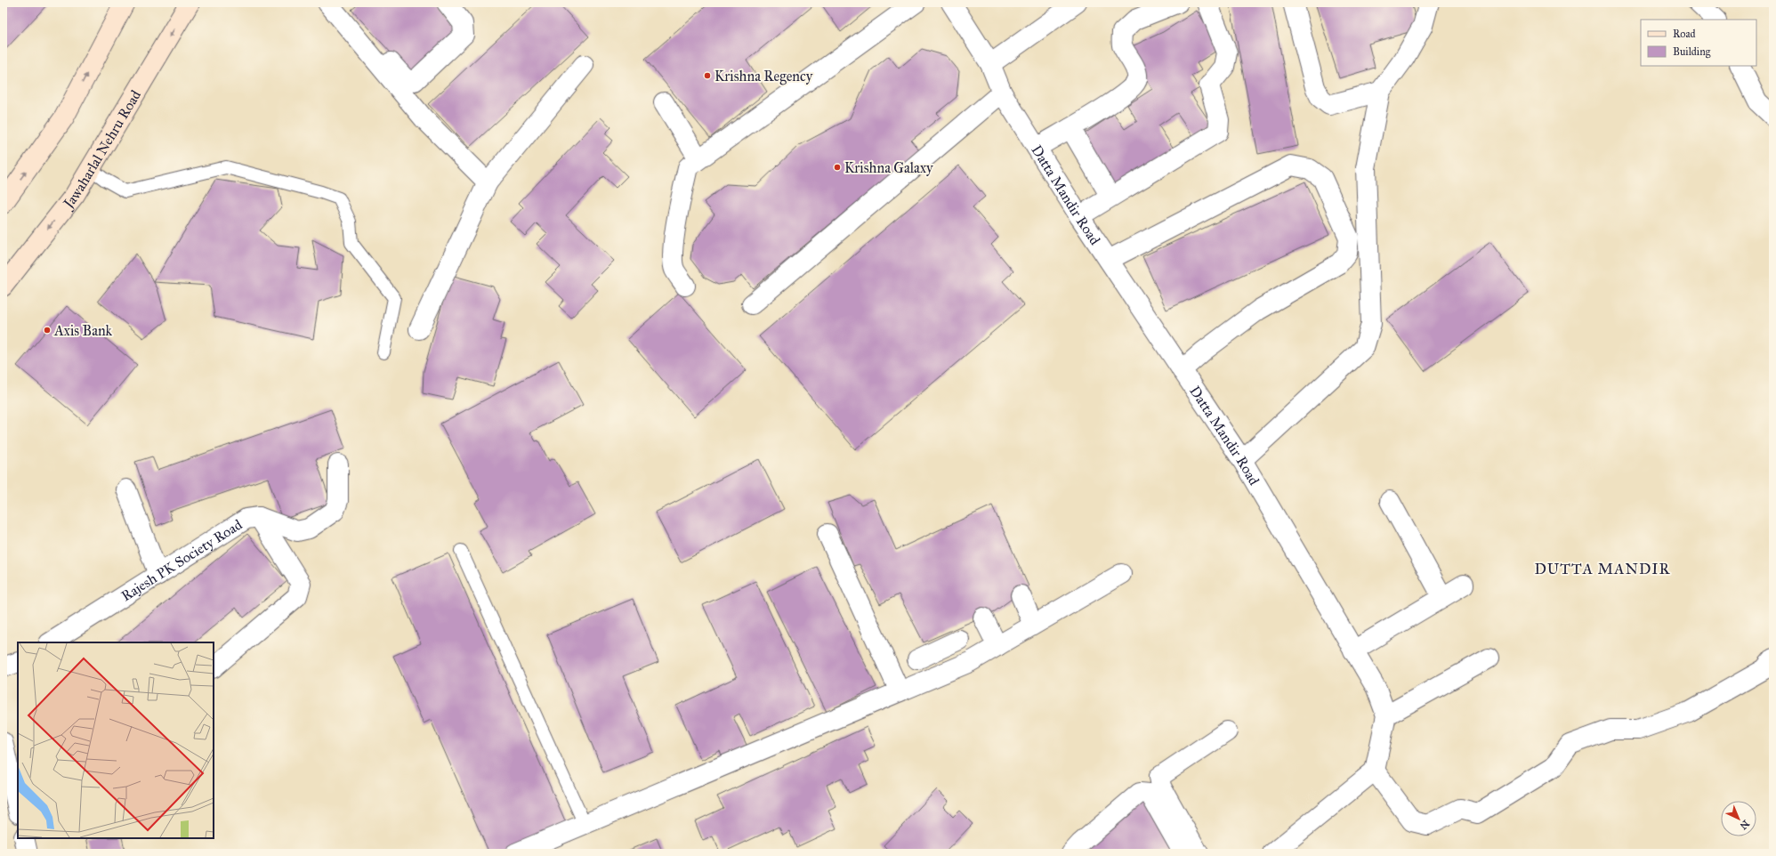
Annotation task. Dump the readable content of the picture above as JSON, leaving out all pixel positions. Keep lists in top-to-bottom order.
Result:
{
  "streets": {
    "main road": ["Jawaharlal Nehru Road"],
    "street": ["Datta Mandir Road", "Rajesh PK Society Road"]
  },
  "districts": ["DUTTA MANDIR"],
  "places": ["Krishna Regency", "Krishna Galaxy", "Axis Bank"],
  "legend": ["Road", "Building"],
  "north": "bottom right"
}
